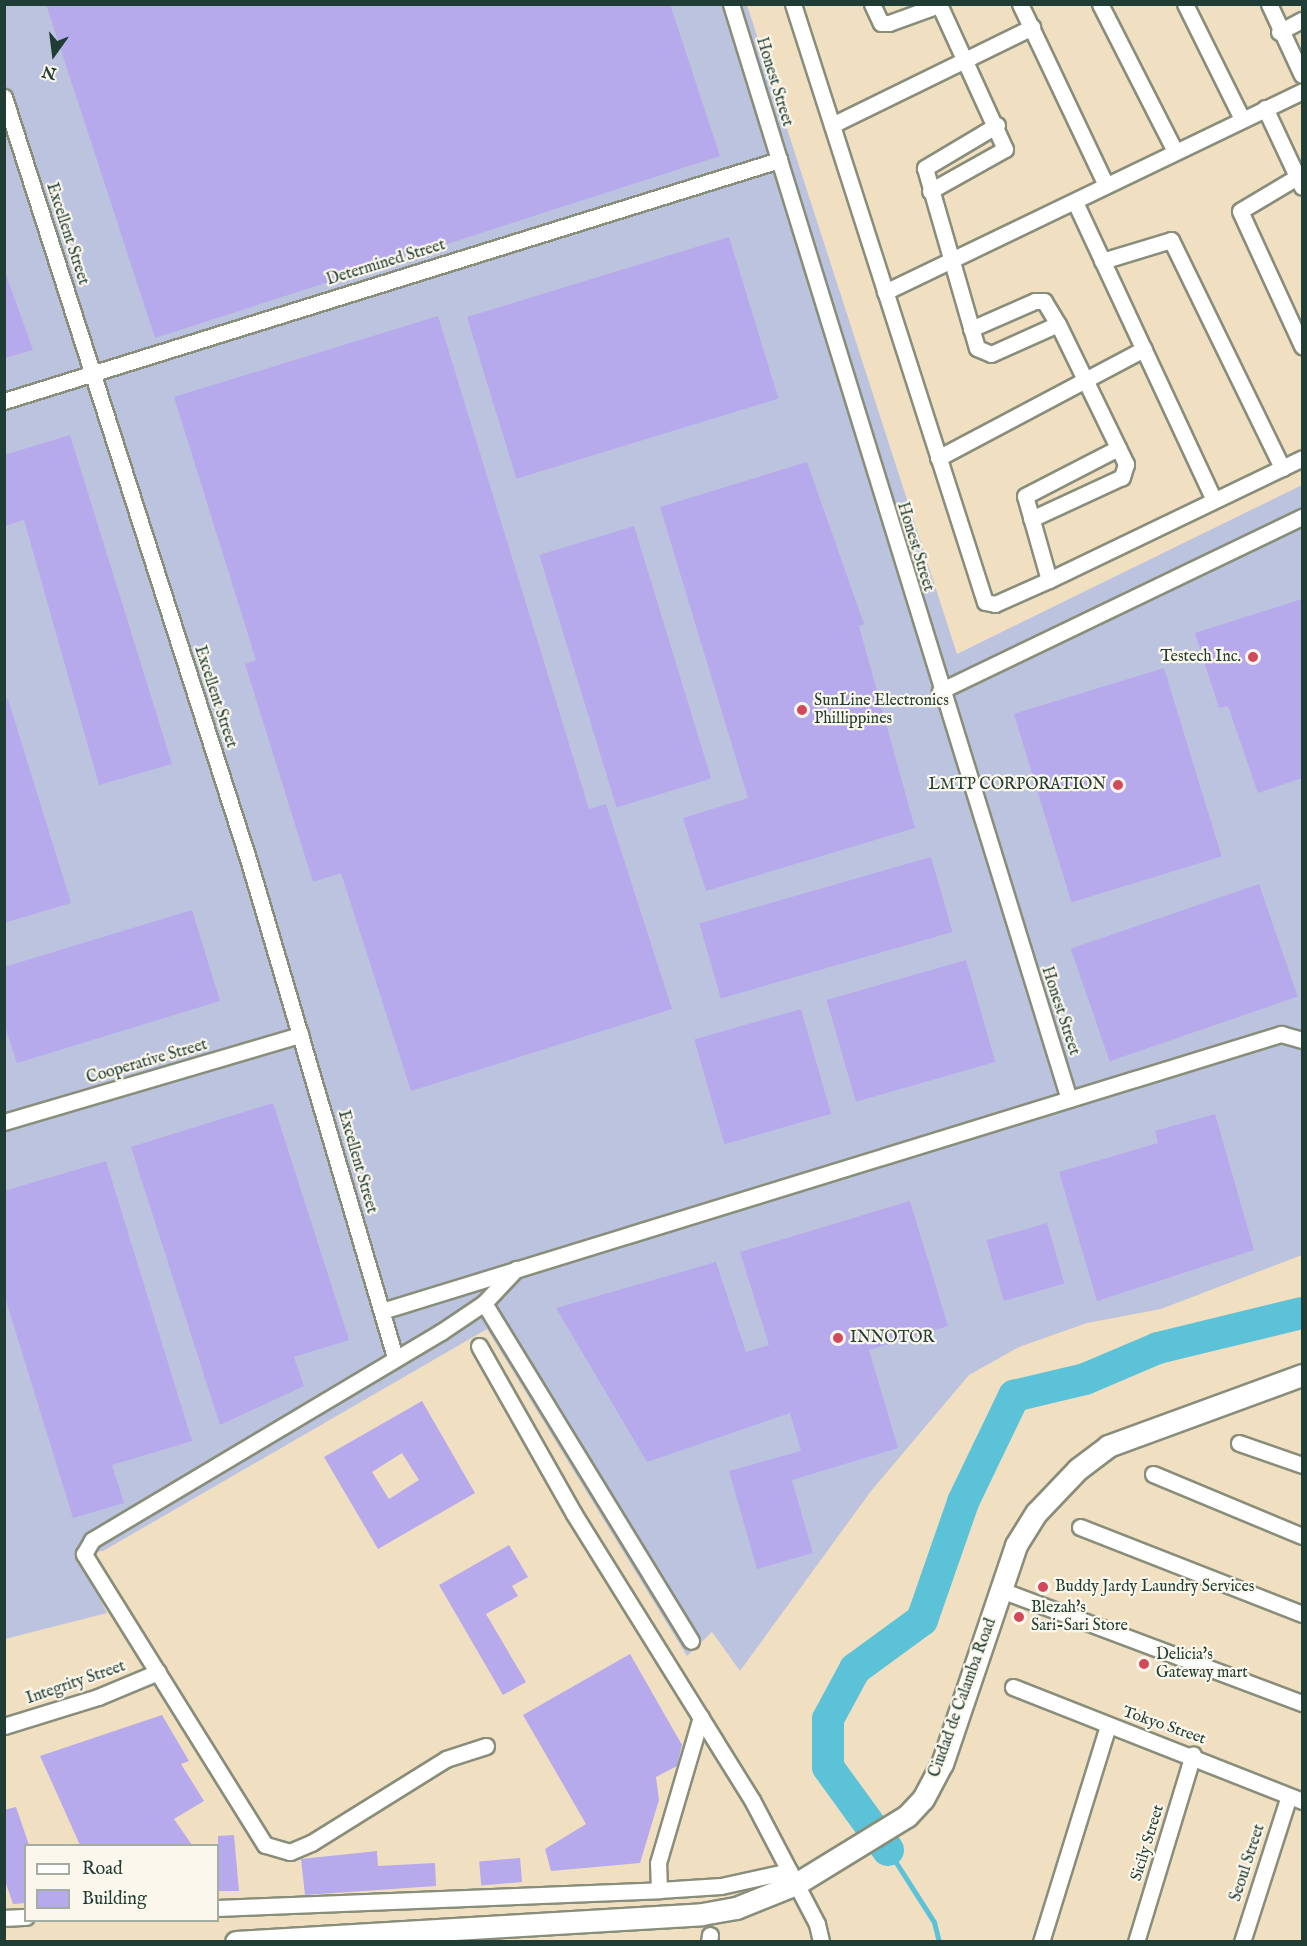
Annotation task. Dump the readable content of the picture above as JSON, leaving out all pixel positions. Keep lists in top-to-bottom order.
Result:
{
  "streets": {
    "main road": ["Ciudad de Calamba Road"],
    "street": [
      "Honest Street",
      "Excellent Street",
      "Determined Street",
      "Cooperative Street",
      "Integrity Street",
      "Tokyo Street",
      "Sicily Street",
      "Seoul Street"
    ]
  },
  "crossings": [
    ["Honest Street", "Determined Street"],
    ["Excellent Street", "Determined Street"],
    ["Excellent Street", "Cooperative Street"],
    ["Tokyo Street", "Sicily Street"],
    ["Tokyo Street", "Seoul Street"]
  ],
  "places": [
    "Testech Inc.",
    "SunLine Electronics Phillippines",
    "LMTP CORPORATION",
    "INNOTOR",
    "Buddy Jardy Laundry Services",
    "Blezah's Sari-Sari Store",
    "Delicia's Gateway mart"
  ],
  "legend": ["Road", "Building"],
  "north": "bottom"
}
